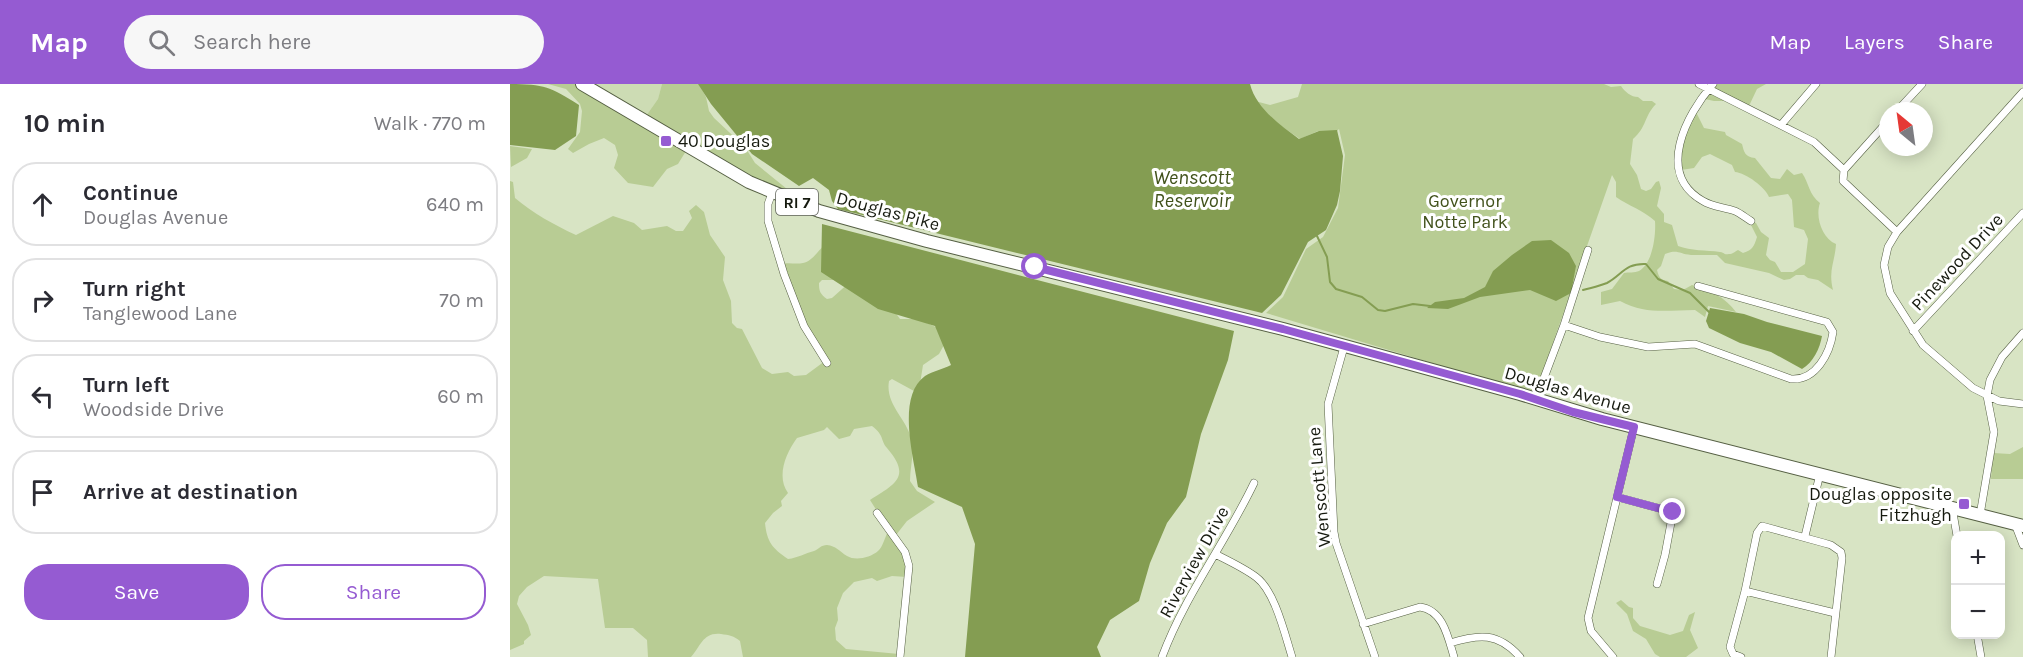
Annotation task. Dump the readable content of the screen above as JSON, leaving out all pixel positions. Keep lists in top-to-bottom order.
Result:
{
  "streets": {
    "main road": ["RI 7", "Douglas Pike", "Douglas Avenue"],
    "street": ["Pinewood Drive", "Wenscott Lane", "Riverview Drive"]
  },
  "crossings": [
    ["Douglas Pike", "Douglas Avenue"],
    ["Douglas Avenue", "Wenscott Lane"]
  ],
  "water": ["Wenscott Reservoir"],
  "parks": ["Governor Notte Park"],
  "places": {
    "transit": ["40 Douglas", "Douglas opposite Fitzhugh"]
  },
  "north": "top left",
  "page": {
    "header": "Map",
    "search": "Search here",
    "nav": ["Map", "Layers", "Share"],
    "heading": ["10 min", "Walk · 770 m"],
    "list": [
      ["Continue", "Douglas Avenue", "640 m"],
      ["Turn right", "Tanglewood Lane", "70 m"],
      ["Turn left", "Woodside Drive", "60 m"],
      "Arrive at destination"
    ],
    "map_buttons": ["+", "−"],
    "buttons": ["Save", "Share"]
  }
}
